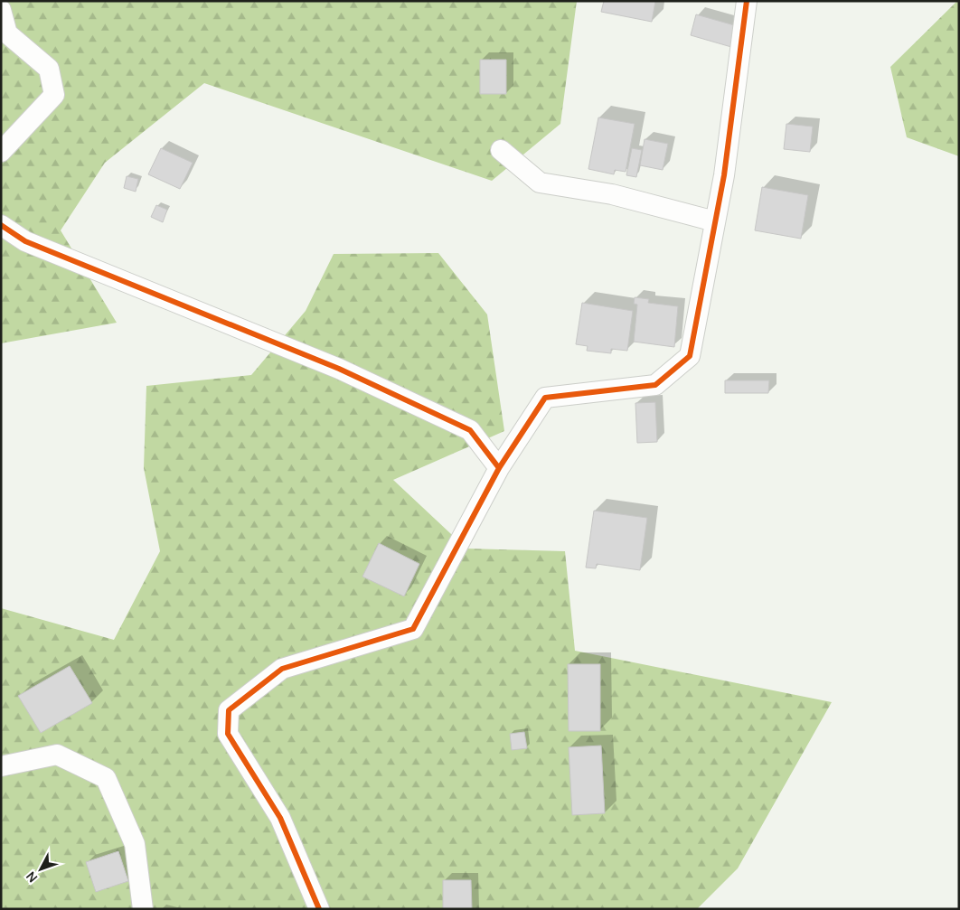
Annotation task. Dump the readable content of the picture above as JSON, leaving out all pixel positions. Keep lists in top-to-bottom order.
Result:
{
  "north": "bottom left"
}
